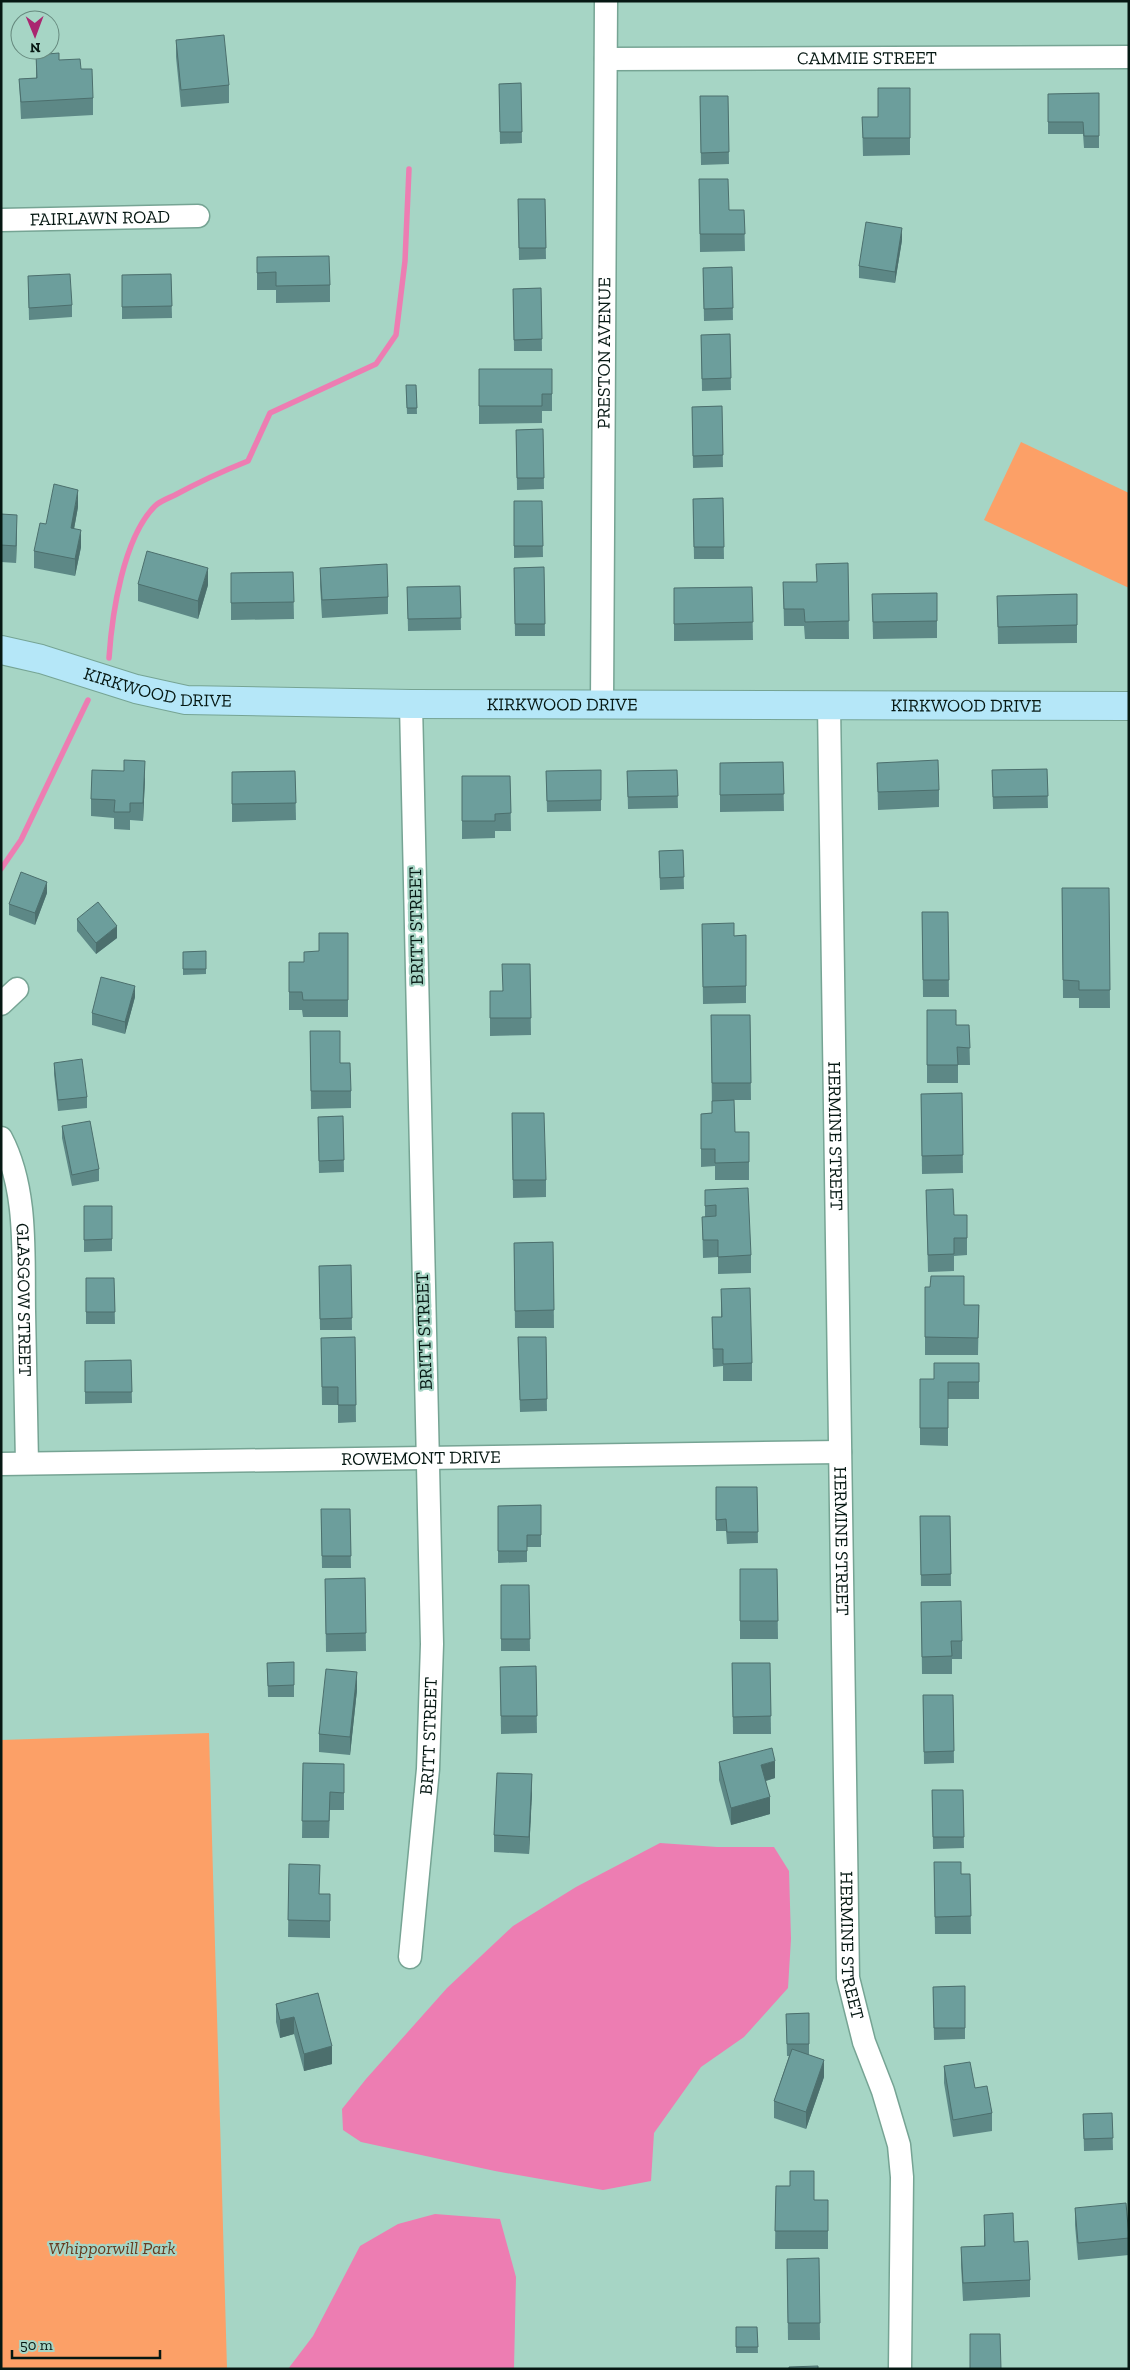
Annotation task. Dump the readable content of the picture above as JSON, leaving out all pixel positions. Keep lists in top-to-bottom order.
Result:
{
  "streets": {
    "street": [
      "CAMMIE STREET",
      "FAIRLAWN ROAD",
      "PRESTON AVENUE",
      "KIRKWOOD DRIVE",
      "BRITT STREET",
      "HERMINE STREET",
      "GLASGOW STREET",
      "ROWEMONT DRIVE"
    ]
  },
  "crossings": [
    ["CAMMIE STREET", "PRESTON AVENUE"],
    ["PRESTON AVENUE", "KIRKWOOD DRIVE"],
    ["KIRKWOOD DRIVE", "BRITT STREET"],
    ["KIRKWOOD DRIVE", "HERMINE STREET"],
    ["BRITT STREET", "ROWEMONT DRIVE"],
    ["HERMINE STREET", "ROWEMONT DRIVE"],
    ["GLASGOW STREET", "ROWEMONT DRIVE"]
  ],
  "parks": ["Whipporwill Park"],
  "scale_bar": "50 m",
  "north": "bottom"
}
